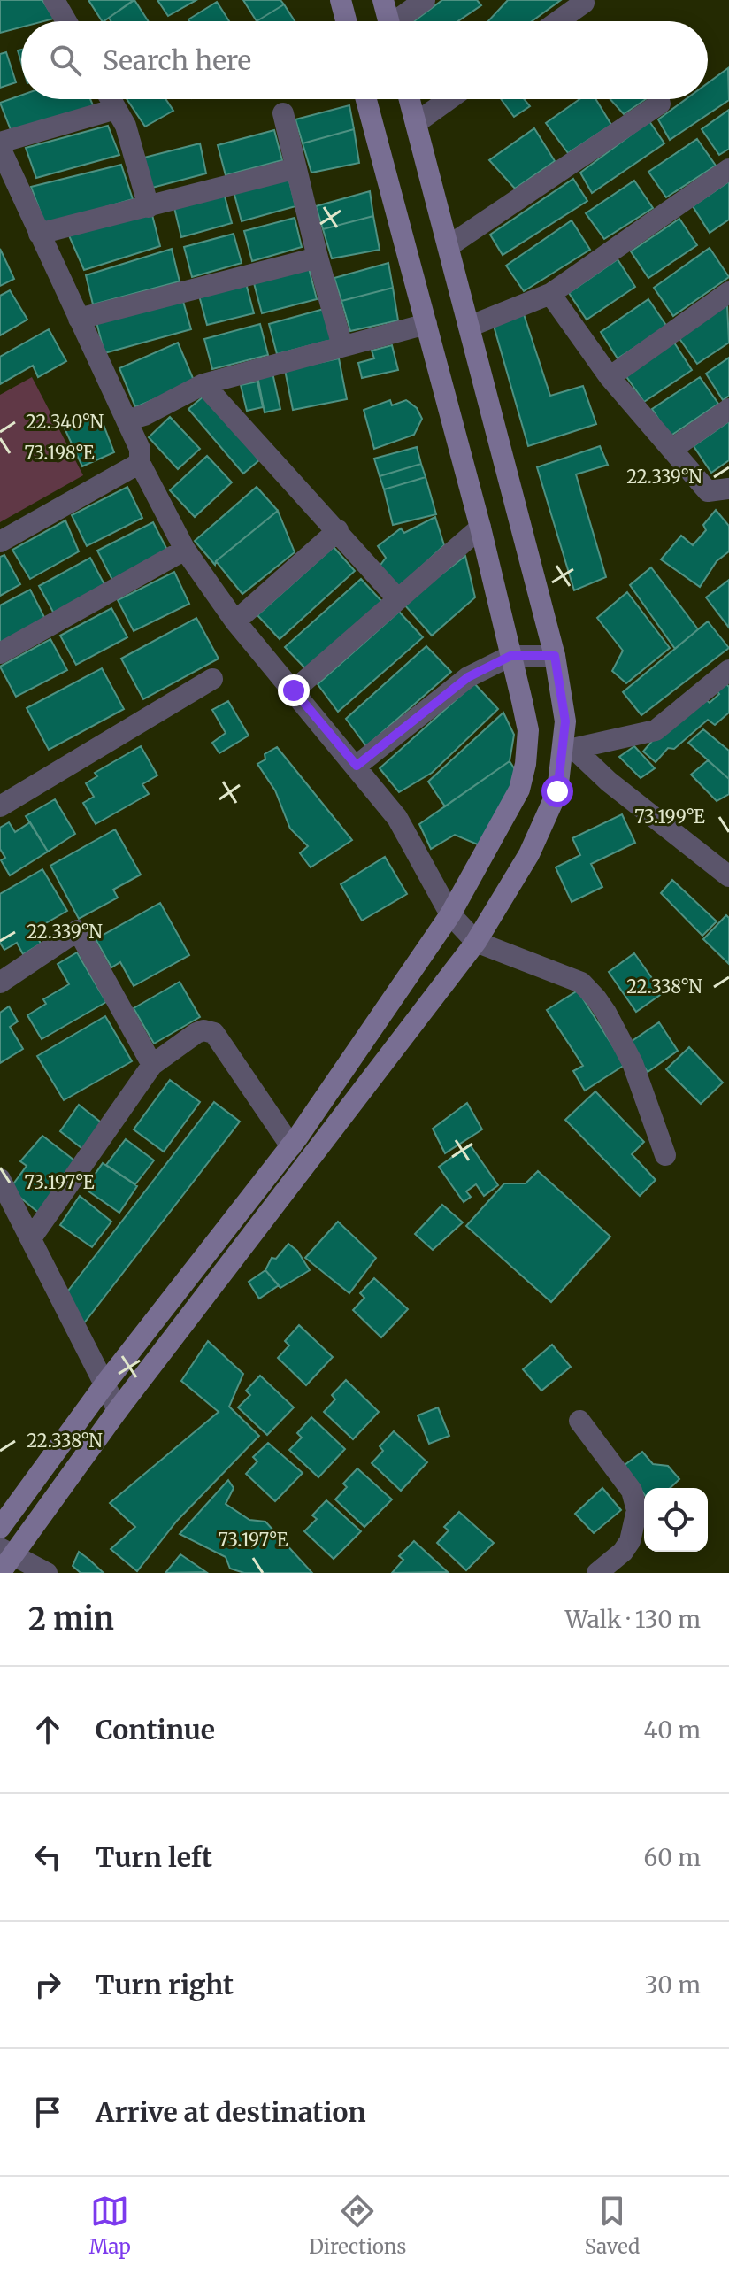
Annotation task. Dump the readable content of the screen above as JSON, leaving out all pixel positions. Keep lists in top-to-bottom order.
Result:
{
  "page": {
    "search": "Search here",
    "heading": ["2 min", "Walk · 130 m"],
    "list": [
      ["Continue", "40 m"],
      ["Turn left", "60 m"],
      ["Turn right", "30 m"],
      "Arrive at destination"
    ],
    "nav": ["Map", "Directions", "Saved"]
  },
  "coordinates": [
    "22.340°N",
    "73.198°E",
    "22.339°N",
    "73.199°E",
    "22.338°N",
    "73.197°E"
  ]
}
